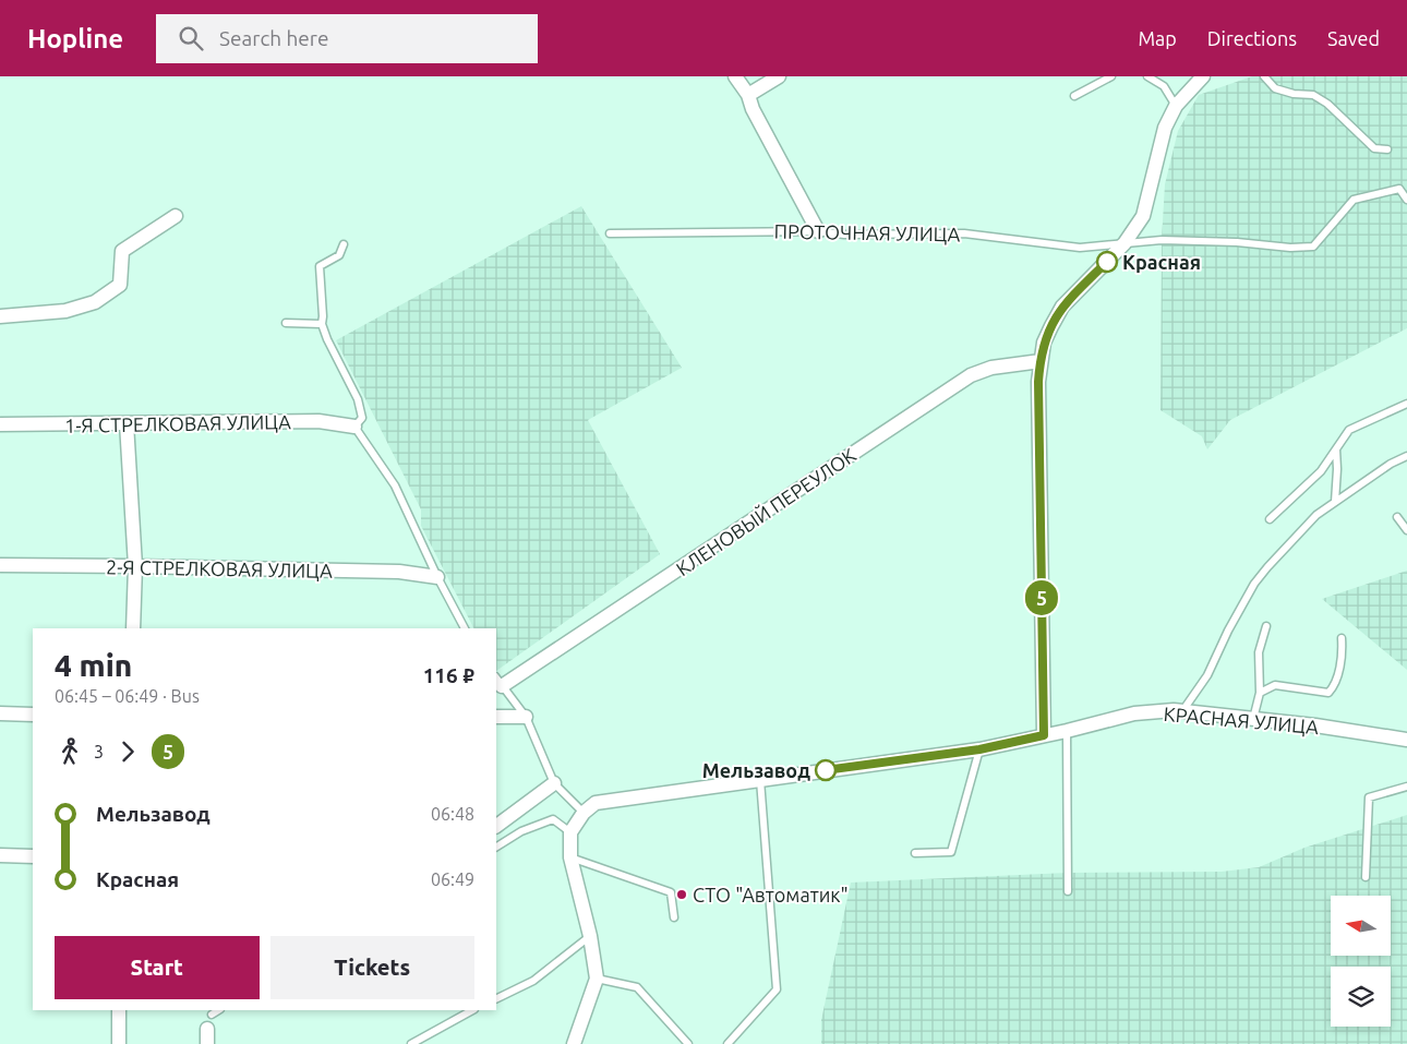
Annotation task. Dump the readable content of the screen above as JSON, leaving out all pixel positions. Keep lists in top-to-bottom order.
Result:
{
  "streets": {
    "street": [
      "1-Я СТРЕЛКОВАЯ УЛИЦА",
      "КЛЕНОВЫЙ ПЕРЕУЛОК",
      "2-Я СТРЕЛКОВАЯ УЛИЦА",
      "КРАСНАЯ УЛИЦА"
    ],
    "lane": ["ПРОТОЧНАЯ УЛИЦА"]
  },
  "places": ["Красная", "Мельзавод", "СТО \"Автоматик\""],
  "lines": ["bus line 5"],
  "north": "left",
  "page": {
    "header": "Hopline",
    "search": "Search here",
    "nav": ["Map", "Directions", "Saved"],
    "on_map": "5",
    "heading": ["4 min", "06:45 – 06:49 · Bus", "116 ₽"],
    "legs": ["3", "5"],
    "list": [
      {
        "name": "Мельзавод",
        "value": "06:48"
      },
      {
        "name": "Красная",
        "value": "06:49"
      }
    ],
    "buttons": ["Start", "Tickets"]
  }
}
